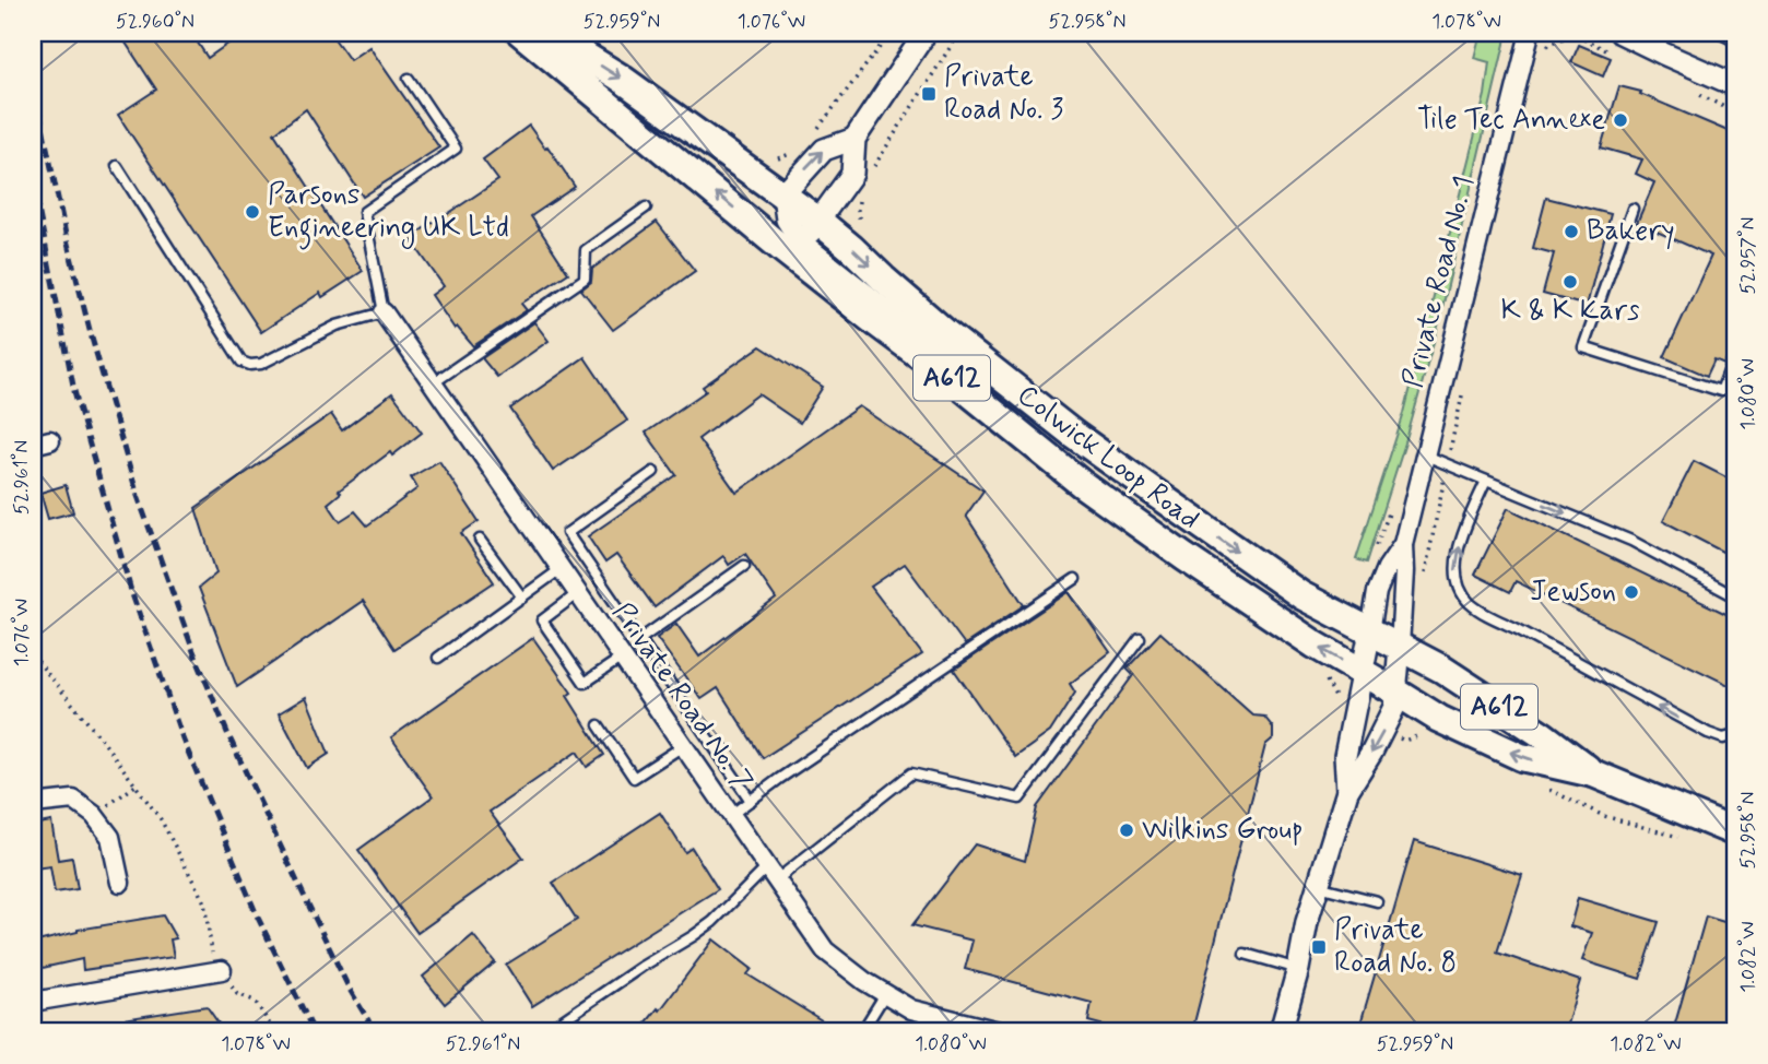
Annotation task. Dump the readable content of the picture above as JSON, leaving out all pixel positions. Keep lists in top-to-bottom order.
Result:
{
  "streets": {
    "main road": ["A612", "Colwick Loop Road"],
    "street": ["Private Road No. 1", "Private Road No. 7"]
  },
  "crossings": [
    ["Private Road No. 1", "Colwick Loop Road"]
  ],
  "places": {
    "transit": ["Private Road No. 3", "Private Road No. 8"],
    "other": [
      "Tile Tec Annexe",
      "Parsons Engineering UK Ltd",
      "Bakery",
      "K & K Kars",
      "Jewson",
      "Wilkins Group"
    ]
  },
  "coordinates": [
    "52.960°N",
    "52.959°N",
    "1.076°W",
    "52.958°N",
    "1.078°W",
    "52.957°N",
    "1.080°W",
    "52.961°N",
    "1.082°W"
  ]
}
